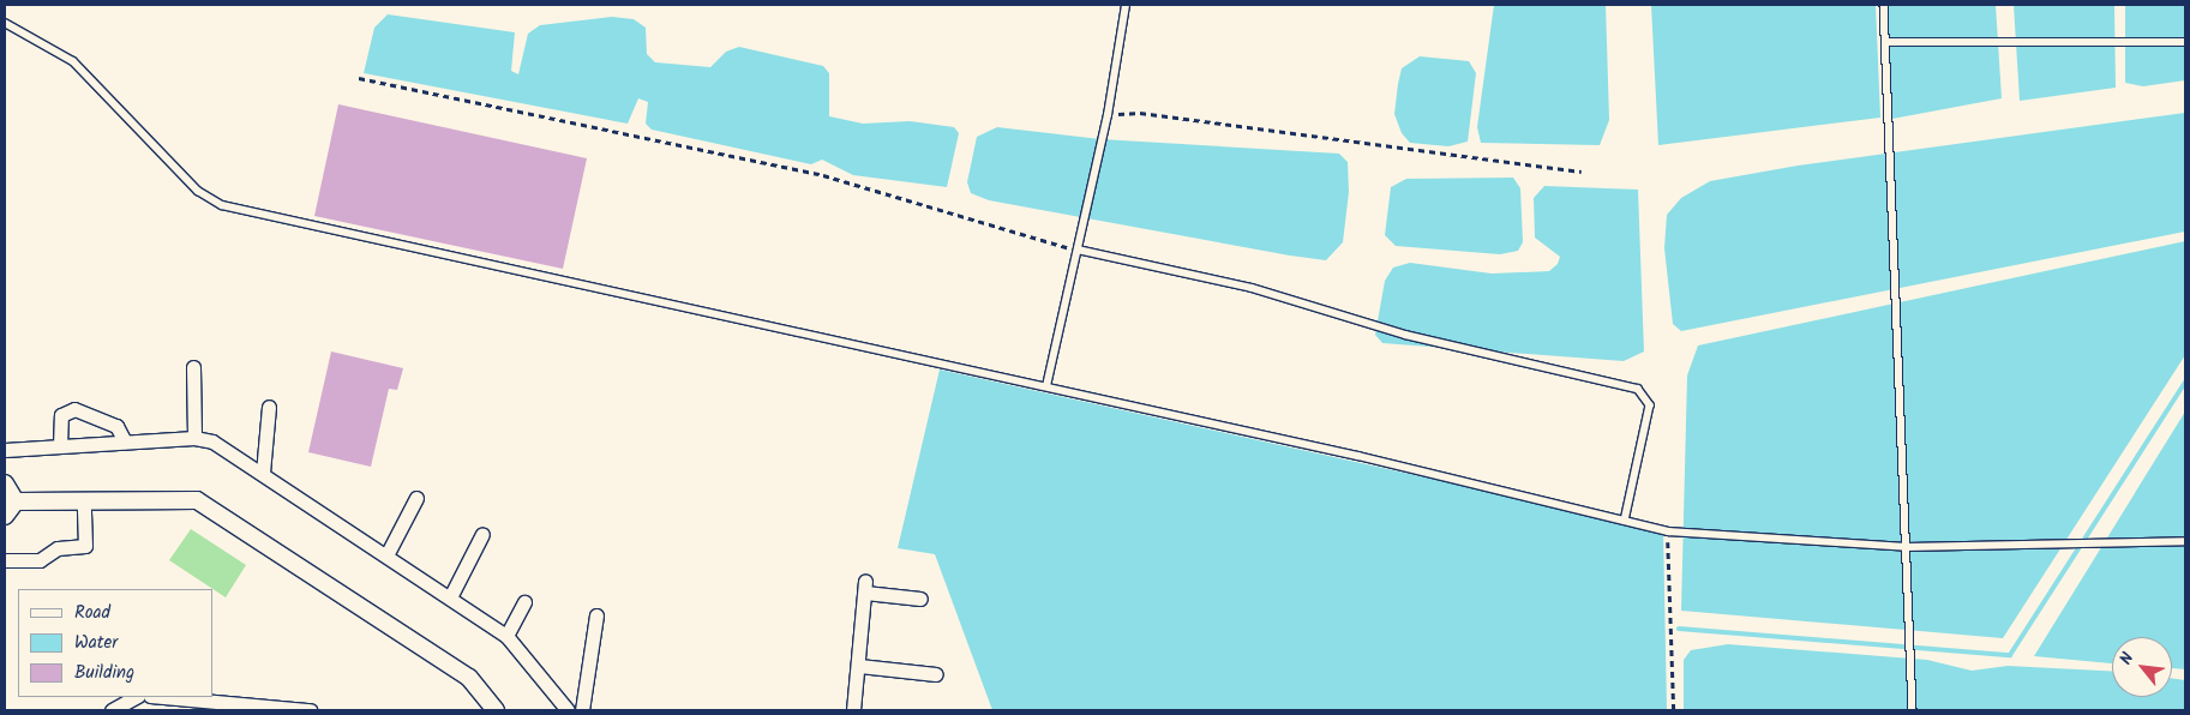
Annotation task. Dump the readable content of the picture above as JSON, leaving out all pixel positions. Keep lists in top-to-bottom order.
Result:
{
  "legend": ["Road", "Water", "Building"],
  "north": "top left"
}
